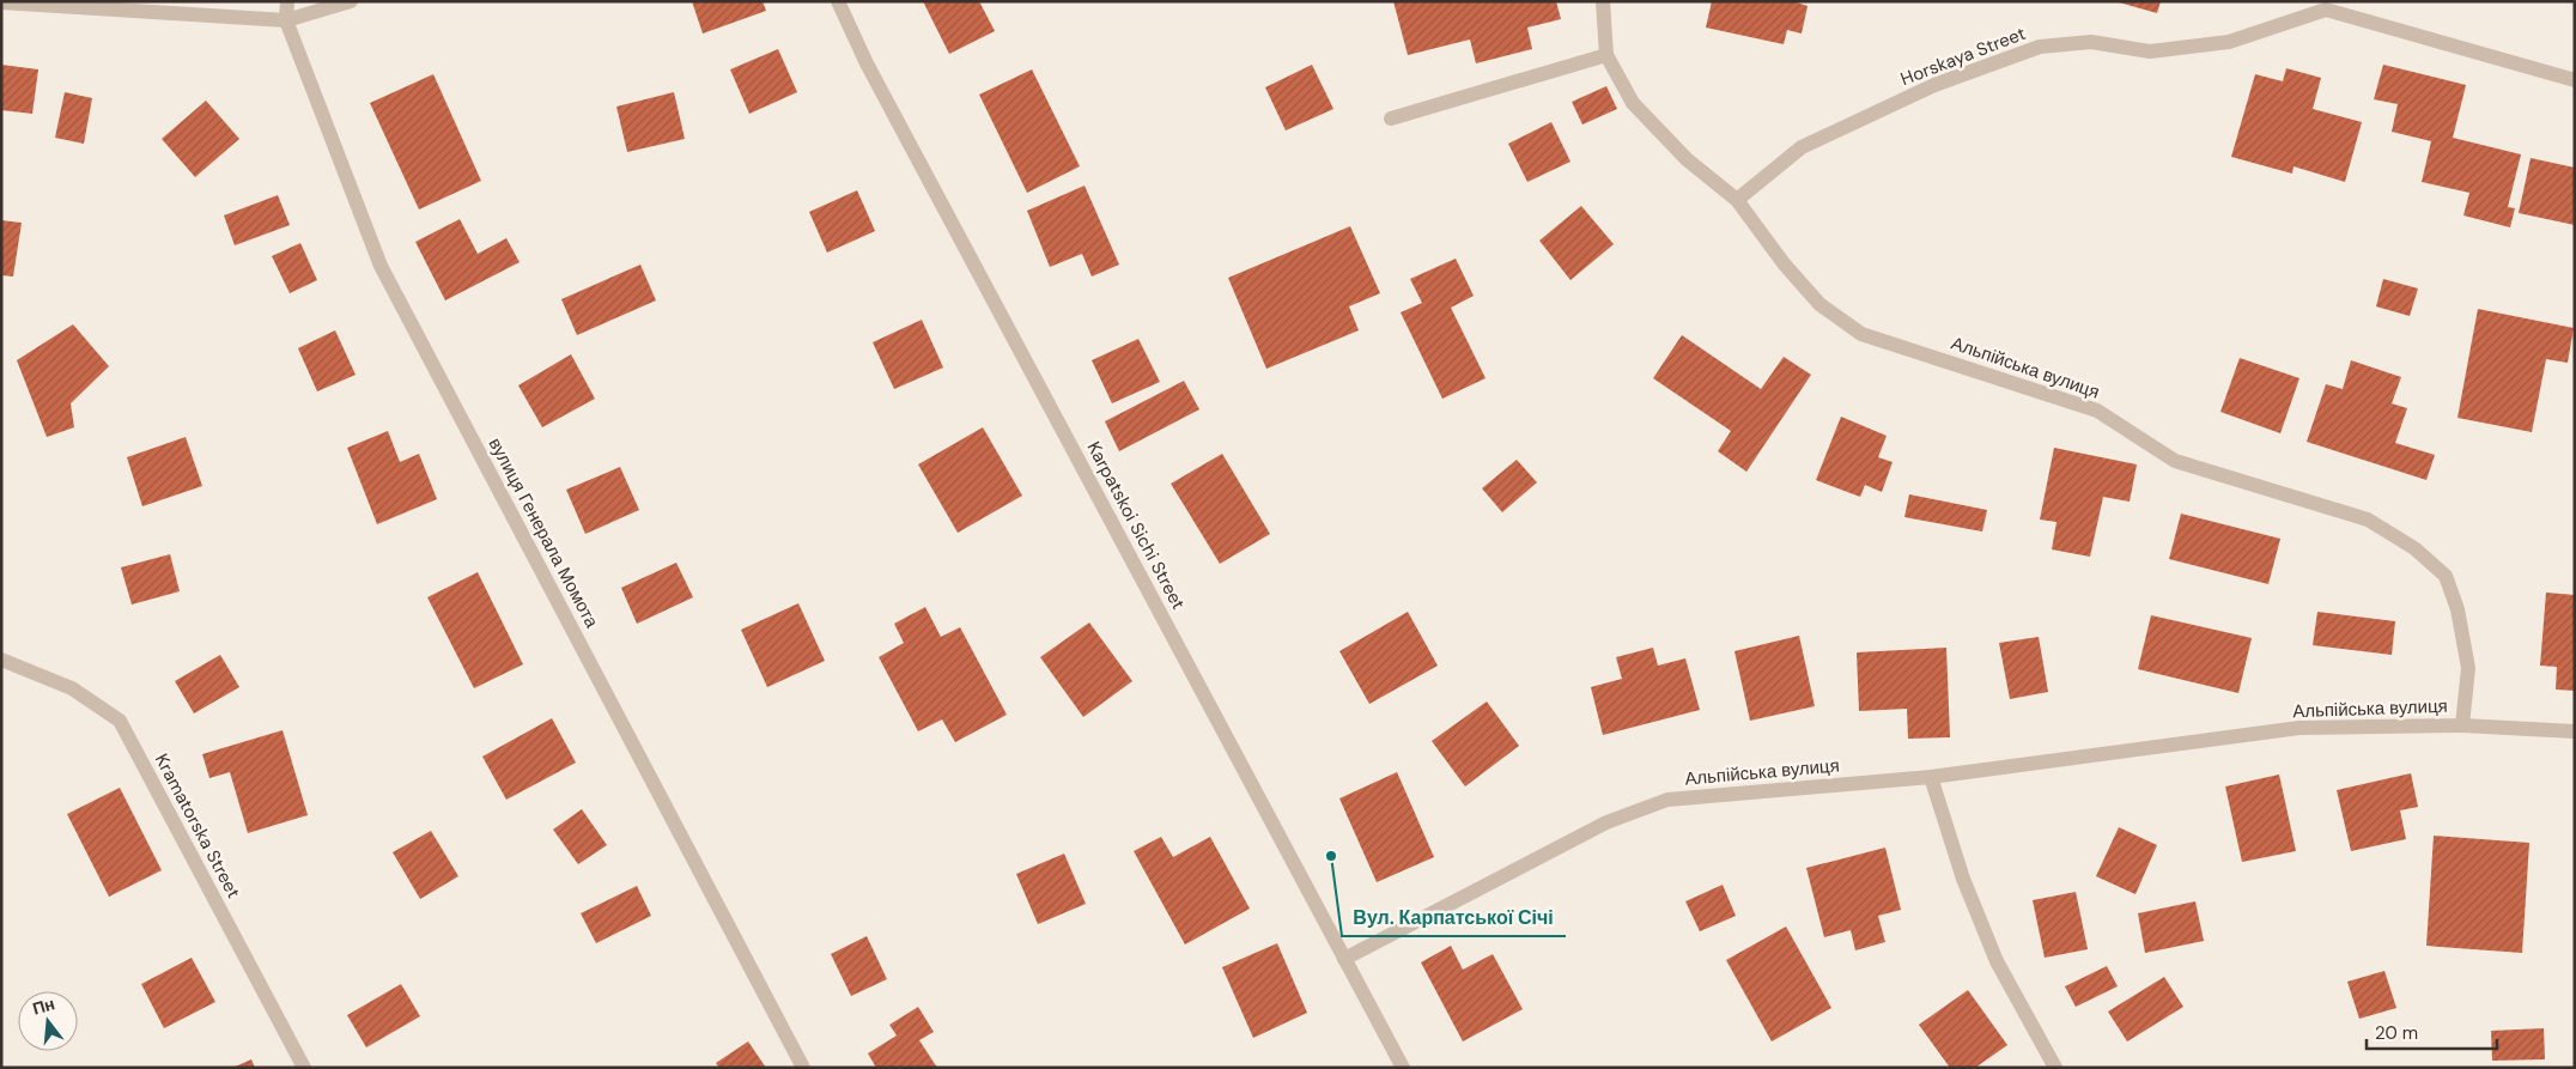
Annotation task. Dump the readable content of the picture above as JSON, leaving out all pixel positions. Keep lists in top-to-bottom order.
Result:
{
  "streets": {
    "street": [
      "Horskaya Street",
      "Альпійська вулиця",
      "Karpatskoi Sichi Street",
      "вулиця Генерала Момота",
      "Kramatorska Street"
    ]
  },
  "crossings": [
    ["Horskaya Street", "Альпійська вулиця"],
    ["Альпійська вулиця", "Karpatskoi Sichi Street"]
  ],
  "places": ["Вул. Карпатської Січі"],
  "scale_bar": "20 m",
  "north": "top"
}
